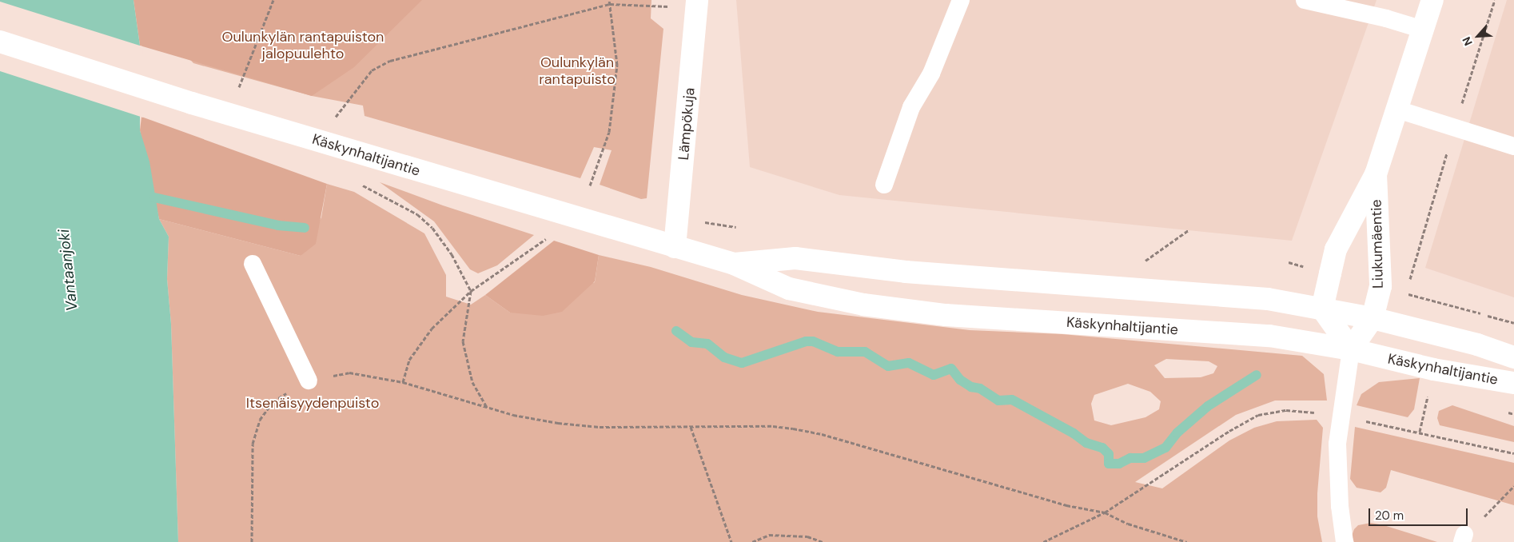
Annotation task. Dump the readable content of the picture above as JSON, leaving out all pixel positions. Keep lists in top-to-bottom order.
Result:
{
  "streets": {
    "main road": ["Lämpökuja", "Käskynhaltijantie", "Liukumäentie"]
  },
  "crossings": [
    ["Lämpökuja", "Käskynhaltijantie"],
    ["Käskynhaltijantie", "Liukumäentie"]
  ],
  "water": ["Vantaanjoki"],
  "parks": ["Oulunkylän rantapuiston jalopuulehto", "Oulunkylän rantapuisto", "Itsenäisyydenpuisto"],
  "scale_bar": "20 m",
  "north": "bottom left"
}
